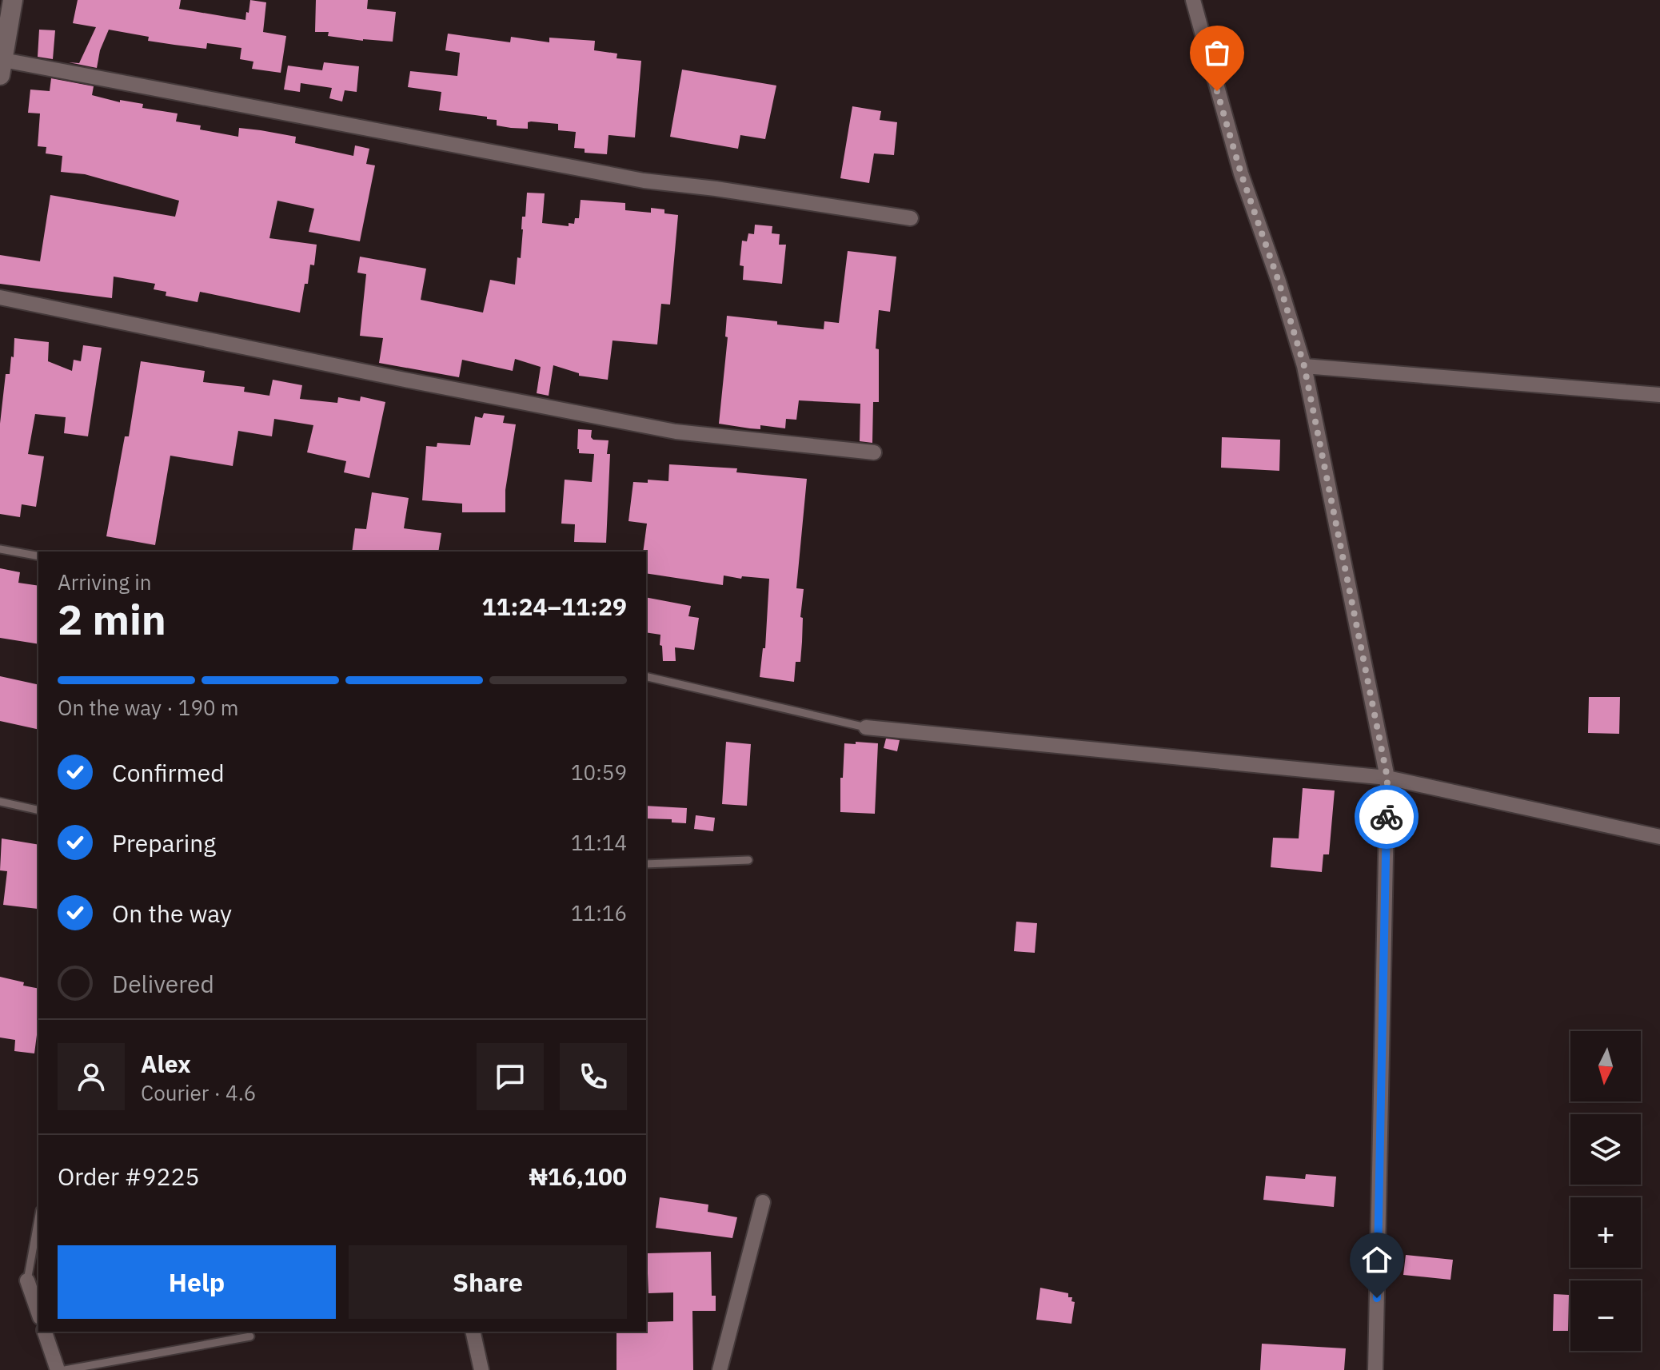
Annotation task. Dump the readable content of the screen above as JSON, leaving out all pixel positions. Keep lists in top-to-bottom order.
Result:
{
  "north": "bottom",
  "page": {
    "heading": ["2 min", "Arriving in", "11:24–11:29"],
    "panel": [
      "Alex",
      "Courier · 4.6",
      "Order #9225",
      "₦16,100"
    ],
    "bar": "On the way · 190 m",
    "list": [
      ["Confirmed", "10:59"],
      ["Preparing", "11:14"],
      ["On the way", "11:16"],
      "Delivered"
    ],
    "map_buttons": ["+", "−"],
    "buttons": ["Help", "Share"]
  }
}
